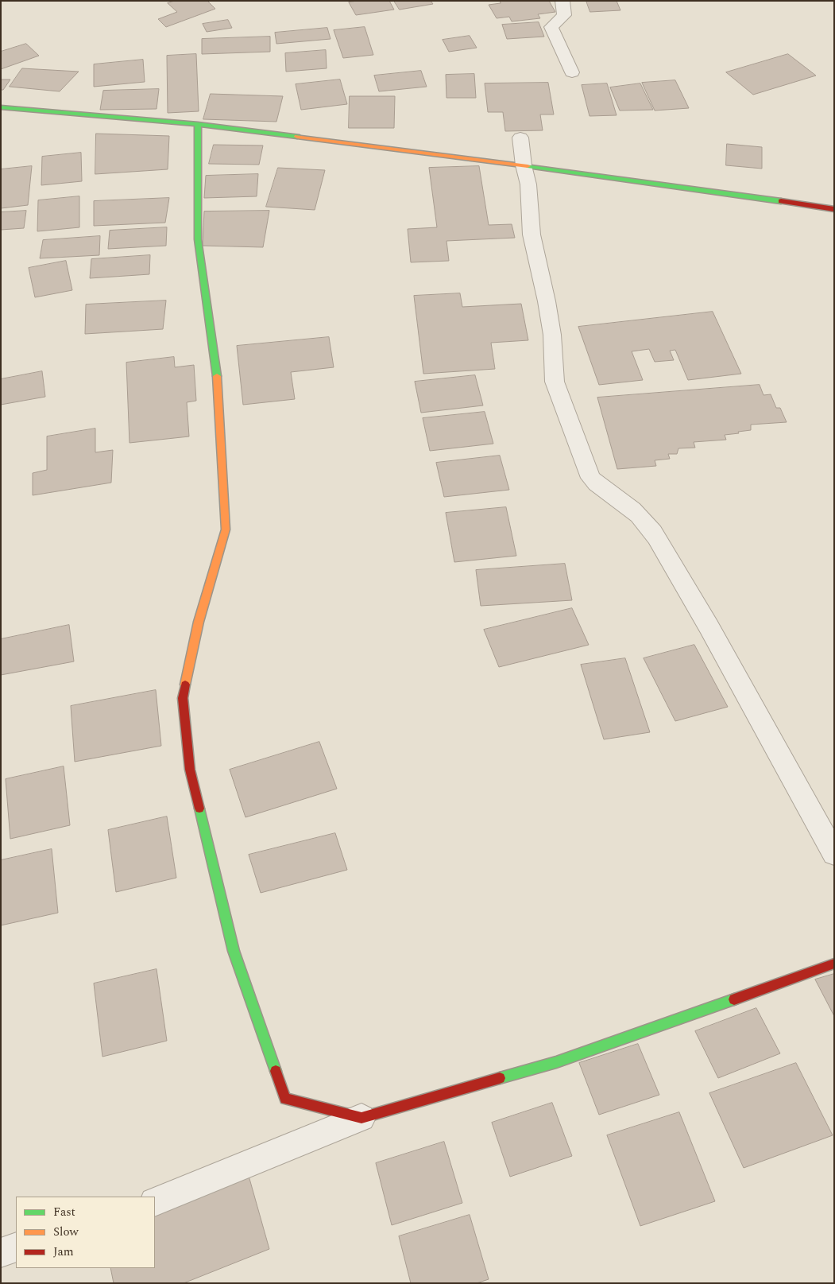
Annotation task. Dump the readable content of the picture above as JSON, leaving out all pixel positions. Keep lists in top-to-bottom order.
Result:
{
  "legend": ["Fast", "Slow", "Jam"]
}
